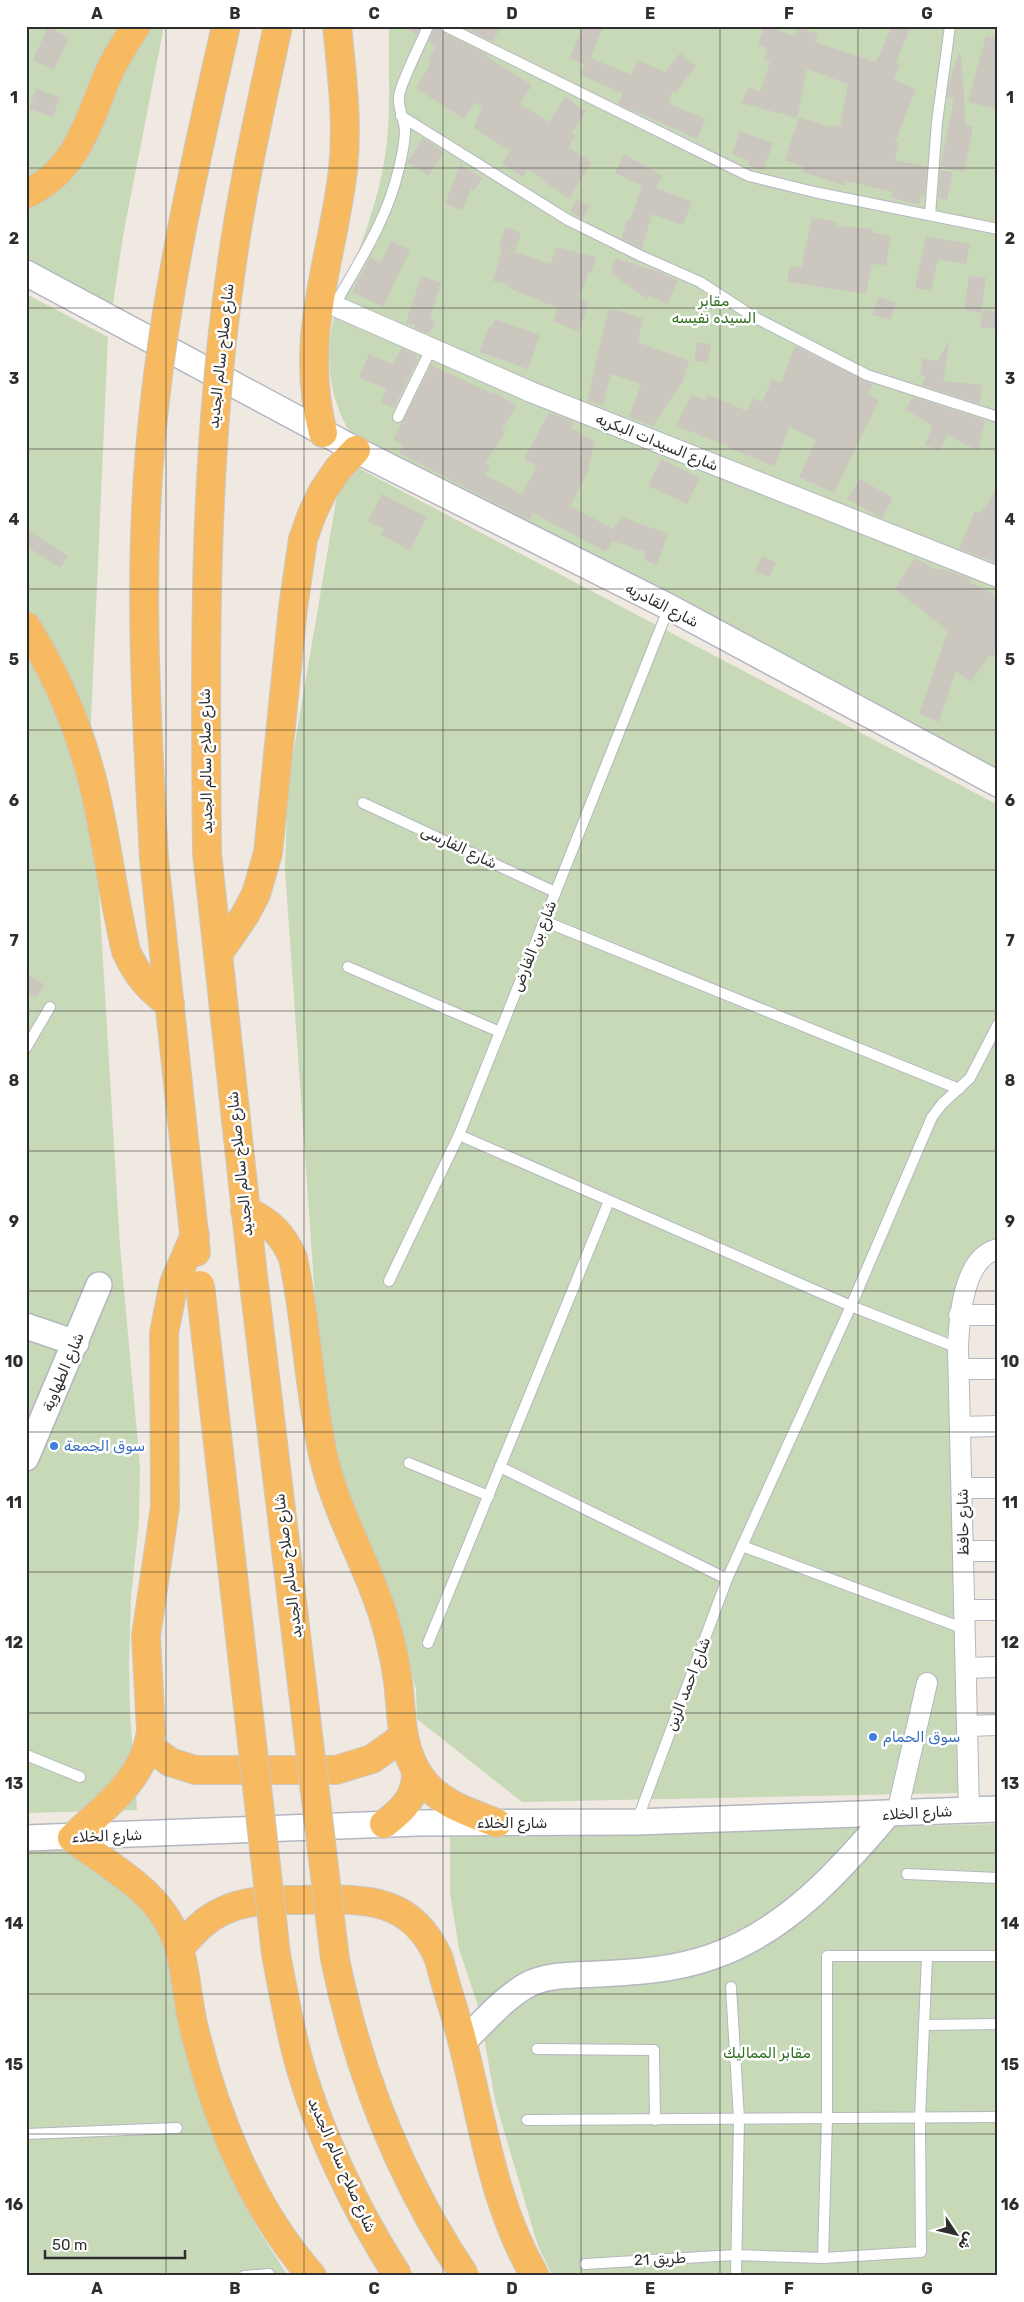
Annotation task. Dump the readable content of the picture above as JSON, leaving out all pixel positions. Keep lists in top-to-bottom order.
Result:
{
  "streets": {
    "highway": ["شارع صلاح سالم الجديد"],
    "street": [
      "شارع السيدات البكريه",
      "شارع القادريه",
      "شارع الطهاوية",
      "شارع حافظ",
      "شارع الخلاء"
    ],
    "lane": [
      "شارع الفارسى",
      "شارع بن الفارض",
      "شارع احمد الزين",
      "طريق 21"
    ]
  },
  "crossings": [
    ["شارع القادريه", "شارع بن الفارض"],
    ["شارع الفارسى", "شارع بن الفارض"],
    ["شارع حافظ", "شارع الخلاء"],
    ["شارع احمد الزين", "شارع الخلاء"]
  ],
  "parks": ["مقابر السيده نفيسه", "مقابر المماليك"],
  "places": ["سوق الجمعة", "سوق الحمام"],
  "scale_bar": "50 m",
  "north": "bottom right",
  "grid": {
    "columns": [
      "A",
      "B",
      "C",
      "D",
      "E",
      "F",
      "G"
    ],
    "rows": [
      "1",
      "2",
      "3",
      "4",
      "5",
      "6",
      "7",
      "8",
      "9",
      "10",
      "11",
      "12",
      "13",
      "14",
      "15",
      "16"
    ]
  }
}
